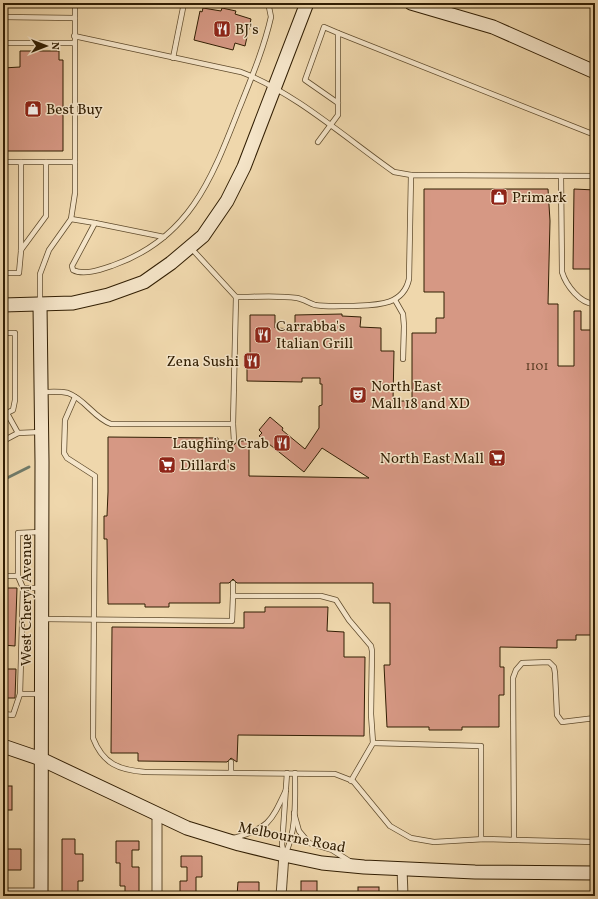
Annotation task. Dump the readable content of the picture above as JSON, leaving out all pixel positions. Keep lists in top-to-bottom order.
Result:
{
  "streets": {
    "street": ["West Cheryl Avenue", "Melbourne Road"]
  },
  "crossings": [
    ["West Cheryl Avenue", "Melbourne Road"]
  ],
  "places": {
    "restaurant": [
      "BJ's",
      "Carrabba's Italian Grill",
      "Zena Sushi",
      "Laughing Crab"
    ],
    "shop": ["Best Buy", "Primark"],
    "theatre": ["North East Mall 18 and XD"],
    "supermarket": ["North East Mall", "Dillard's"]
  },
  "house_numbers": ["1101"],
  "north": "right"
}
